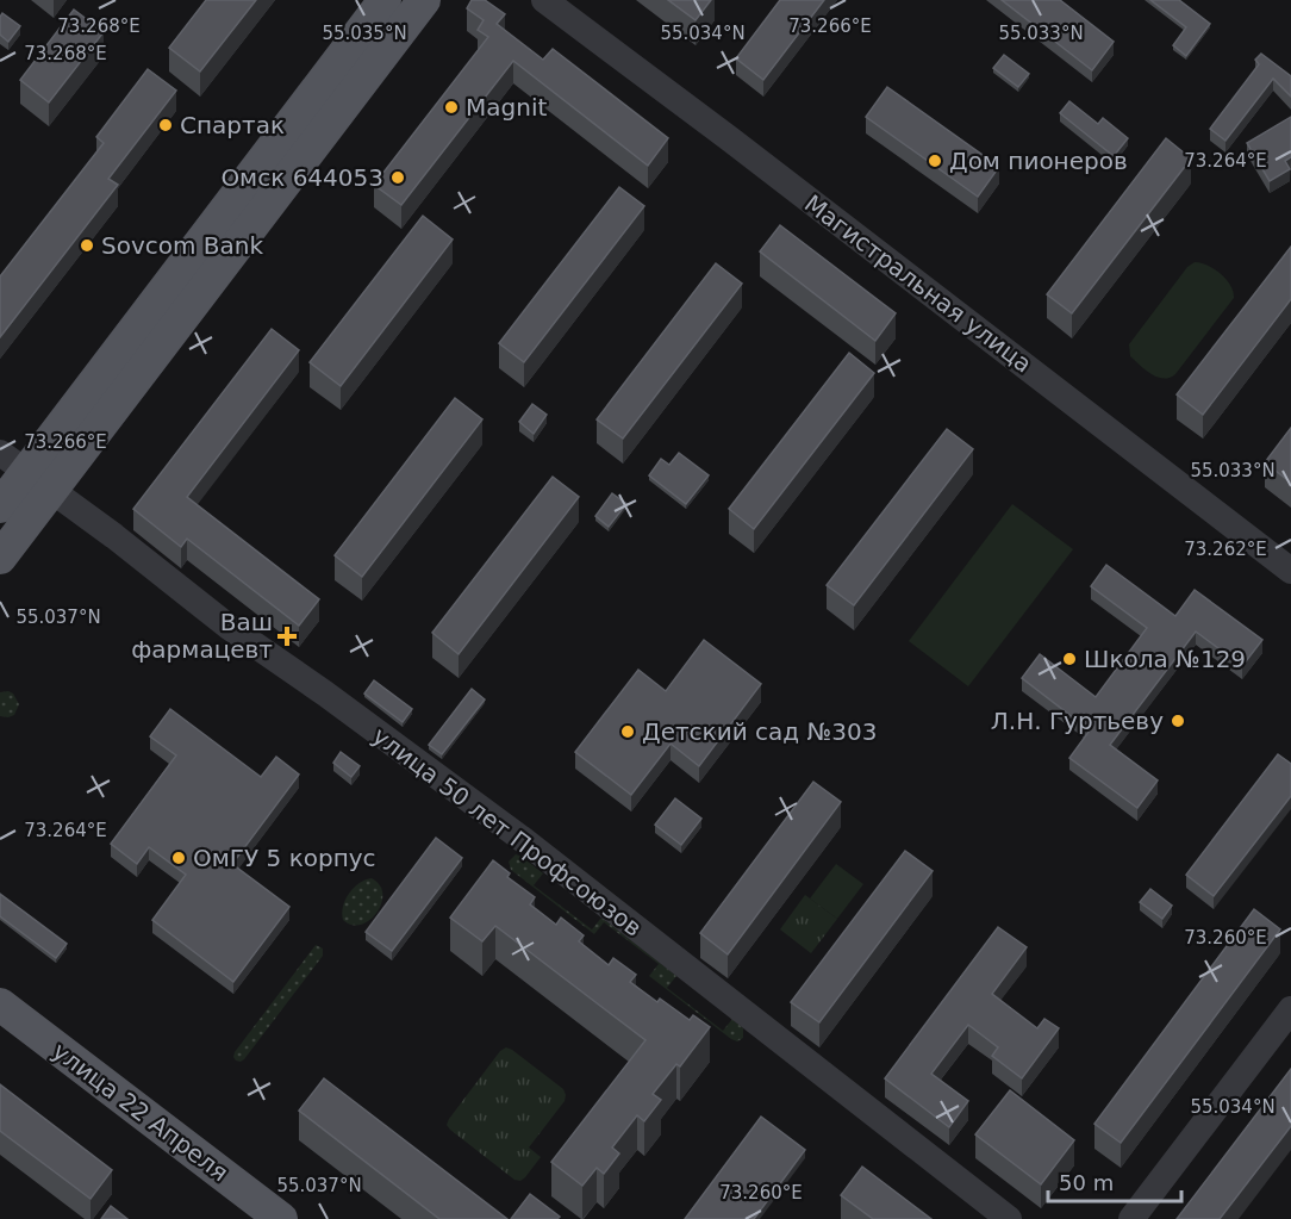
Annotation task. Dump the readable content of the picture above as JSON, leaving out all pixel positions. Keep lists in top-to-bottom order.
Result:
{
  "streets": {
    "main road": ["улица 22 Апреля"],
    "street": ["Магистральная улица", "улица 50 лет Профсоюзов"]
  },
  "places": {
    "other": [
      "Magnit",
      "Спартак",
      "Дом пионеров",
      "Омск 644053",
      "Sovcom Bank",
      "Школа №129",
      "Л.Н. Гуртьеву",
      "Детский сад №303",
      "ОмГУ 5 корпус"
    ],
    "health": ["Ваш фармацевт"]
  },
  "scale_bar": "50 m",
  "coordinates": [
    "73.268°E",
    "73.266°E",
    "55.035°N",
    "55.034°N",
    "55.033°N",
    "73.264°E",
    "73.262°E",
    "55.037°N",
    "73.260°E"
  ]
}
